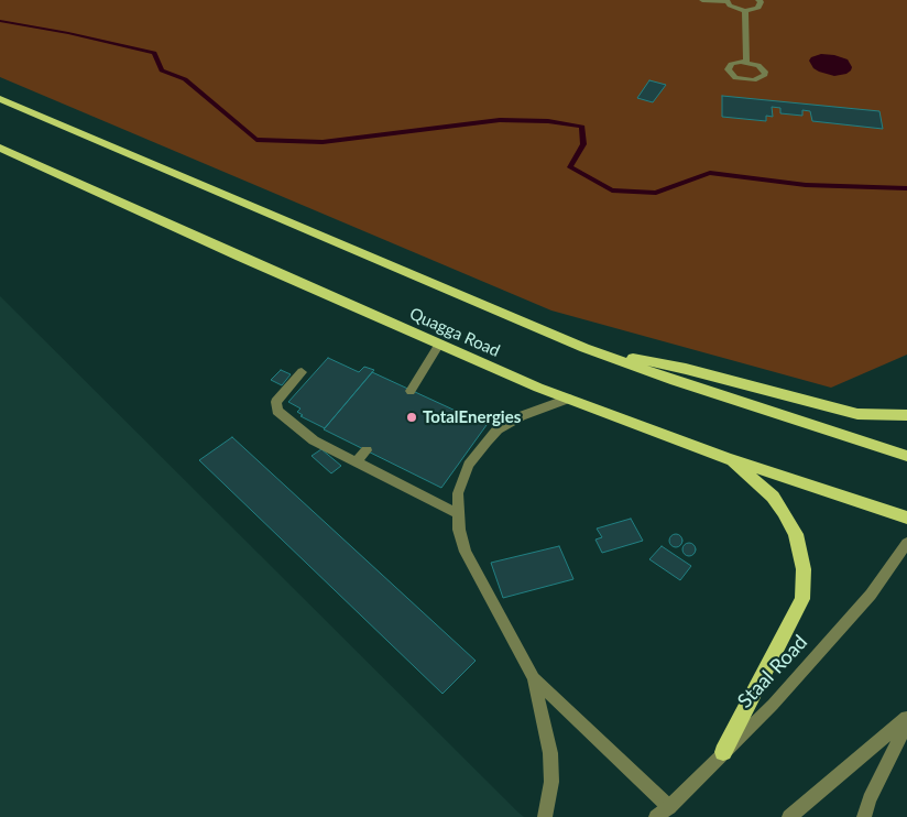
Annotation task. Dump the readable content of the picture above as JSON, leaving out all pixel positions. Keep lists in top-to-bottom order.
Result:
{
  "streets": {
    "main road": ["Quagga Road"],
    "street": ["Staal Road"]
  },
  "places": ["TotalEnergies"]
}
